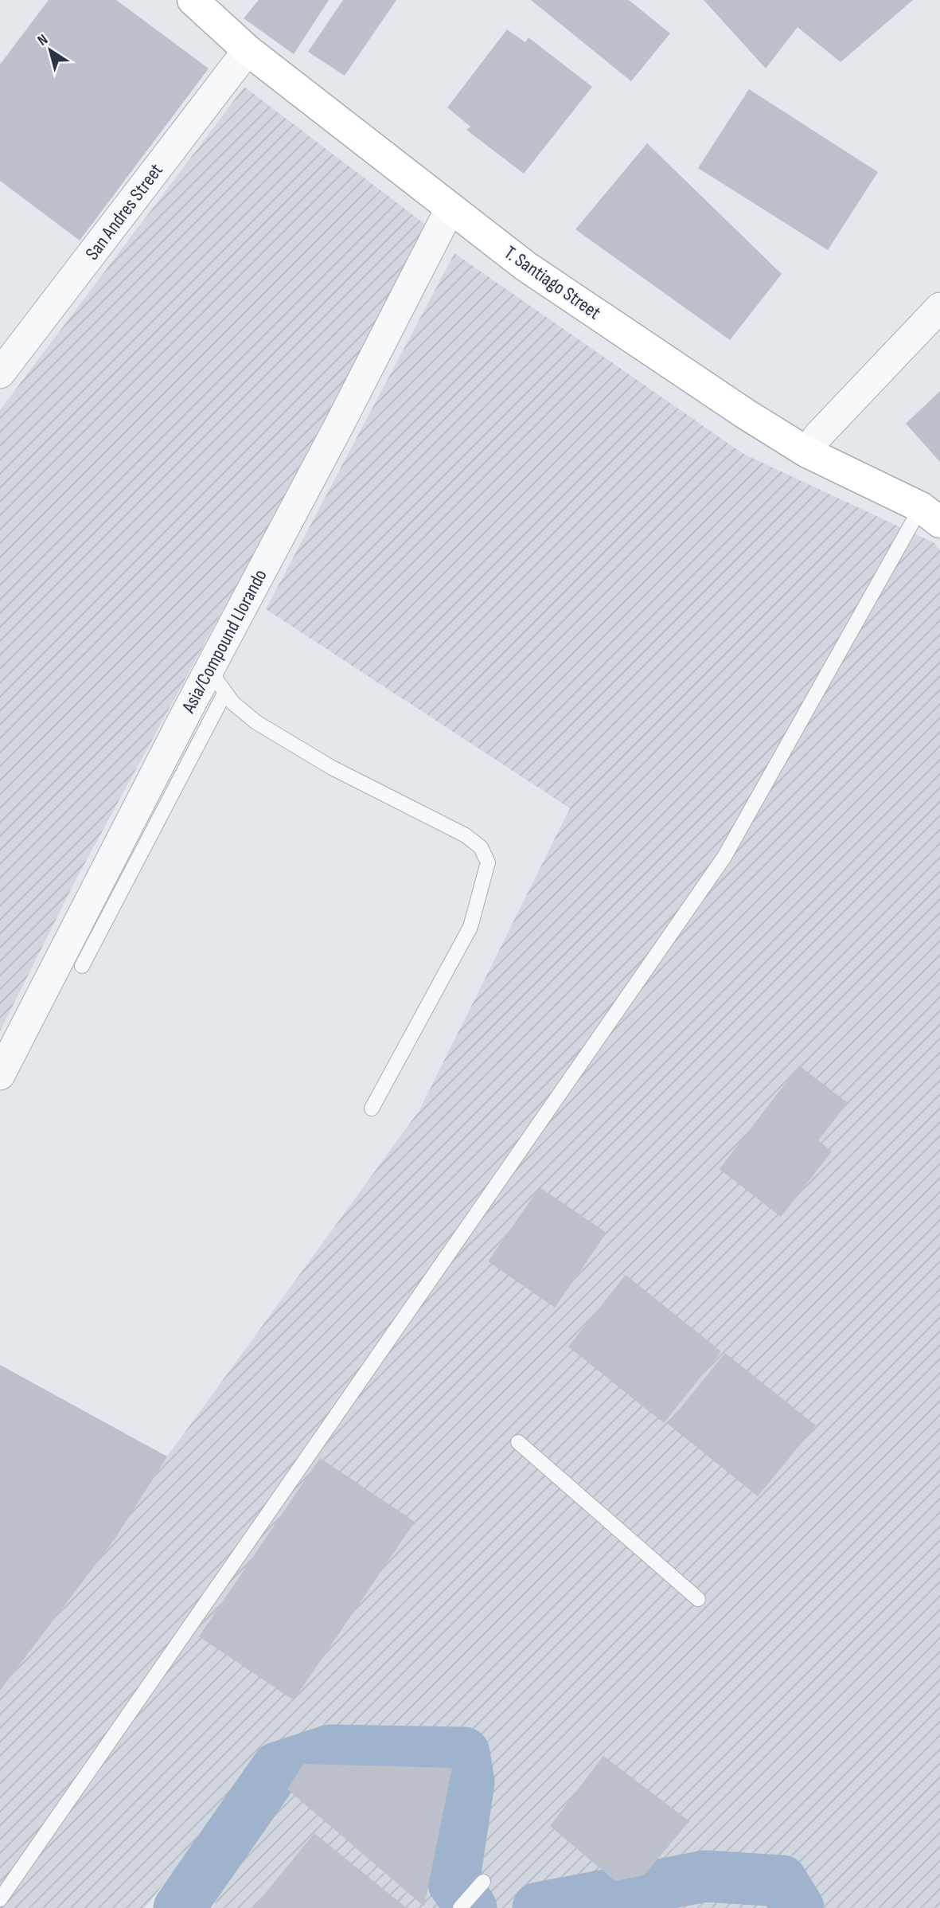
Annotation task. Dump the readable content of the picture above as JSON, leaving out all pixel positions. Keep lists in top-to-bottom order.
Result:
{
  "streets": {
    "main road": ["T. Santiago Street"],
    "street": ["San Andres Street", "Asia/Compound Llorando"]
  },
  "crossings": [
    ["San Andres Street", "T. Santiago Street"],
    ["T. Santiago Street", "Asia/Compound Llorando"]
  ],
  "north": "top left"
}
